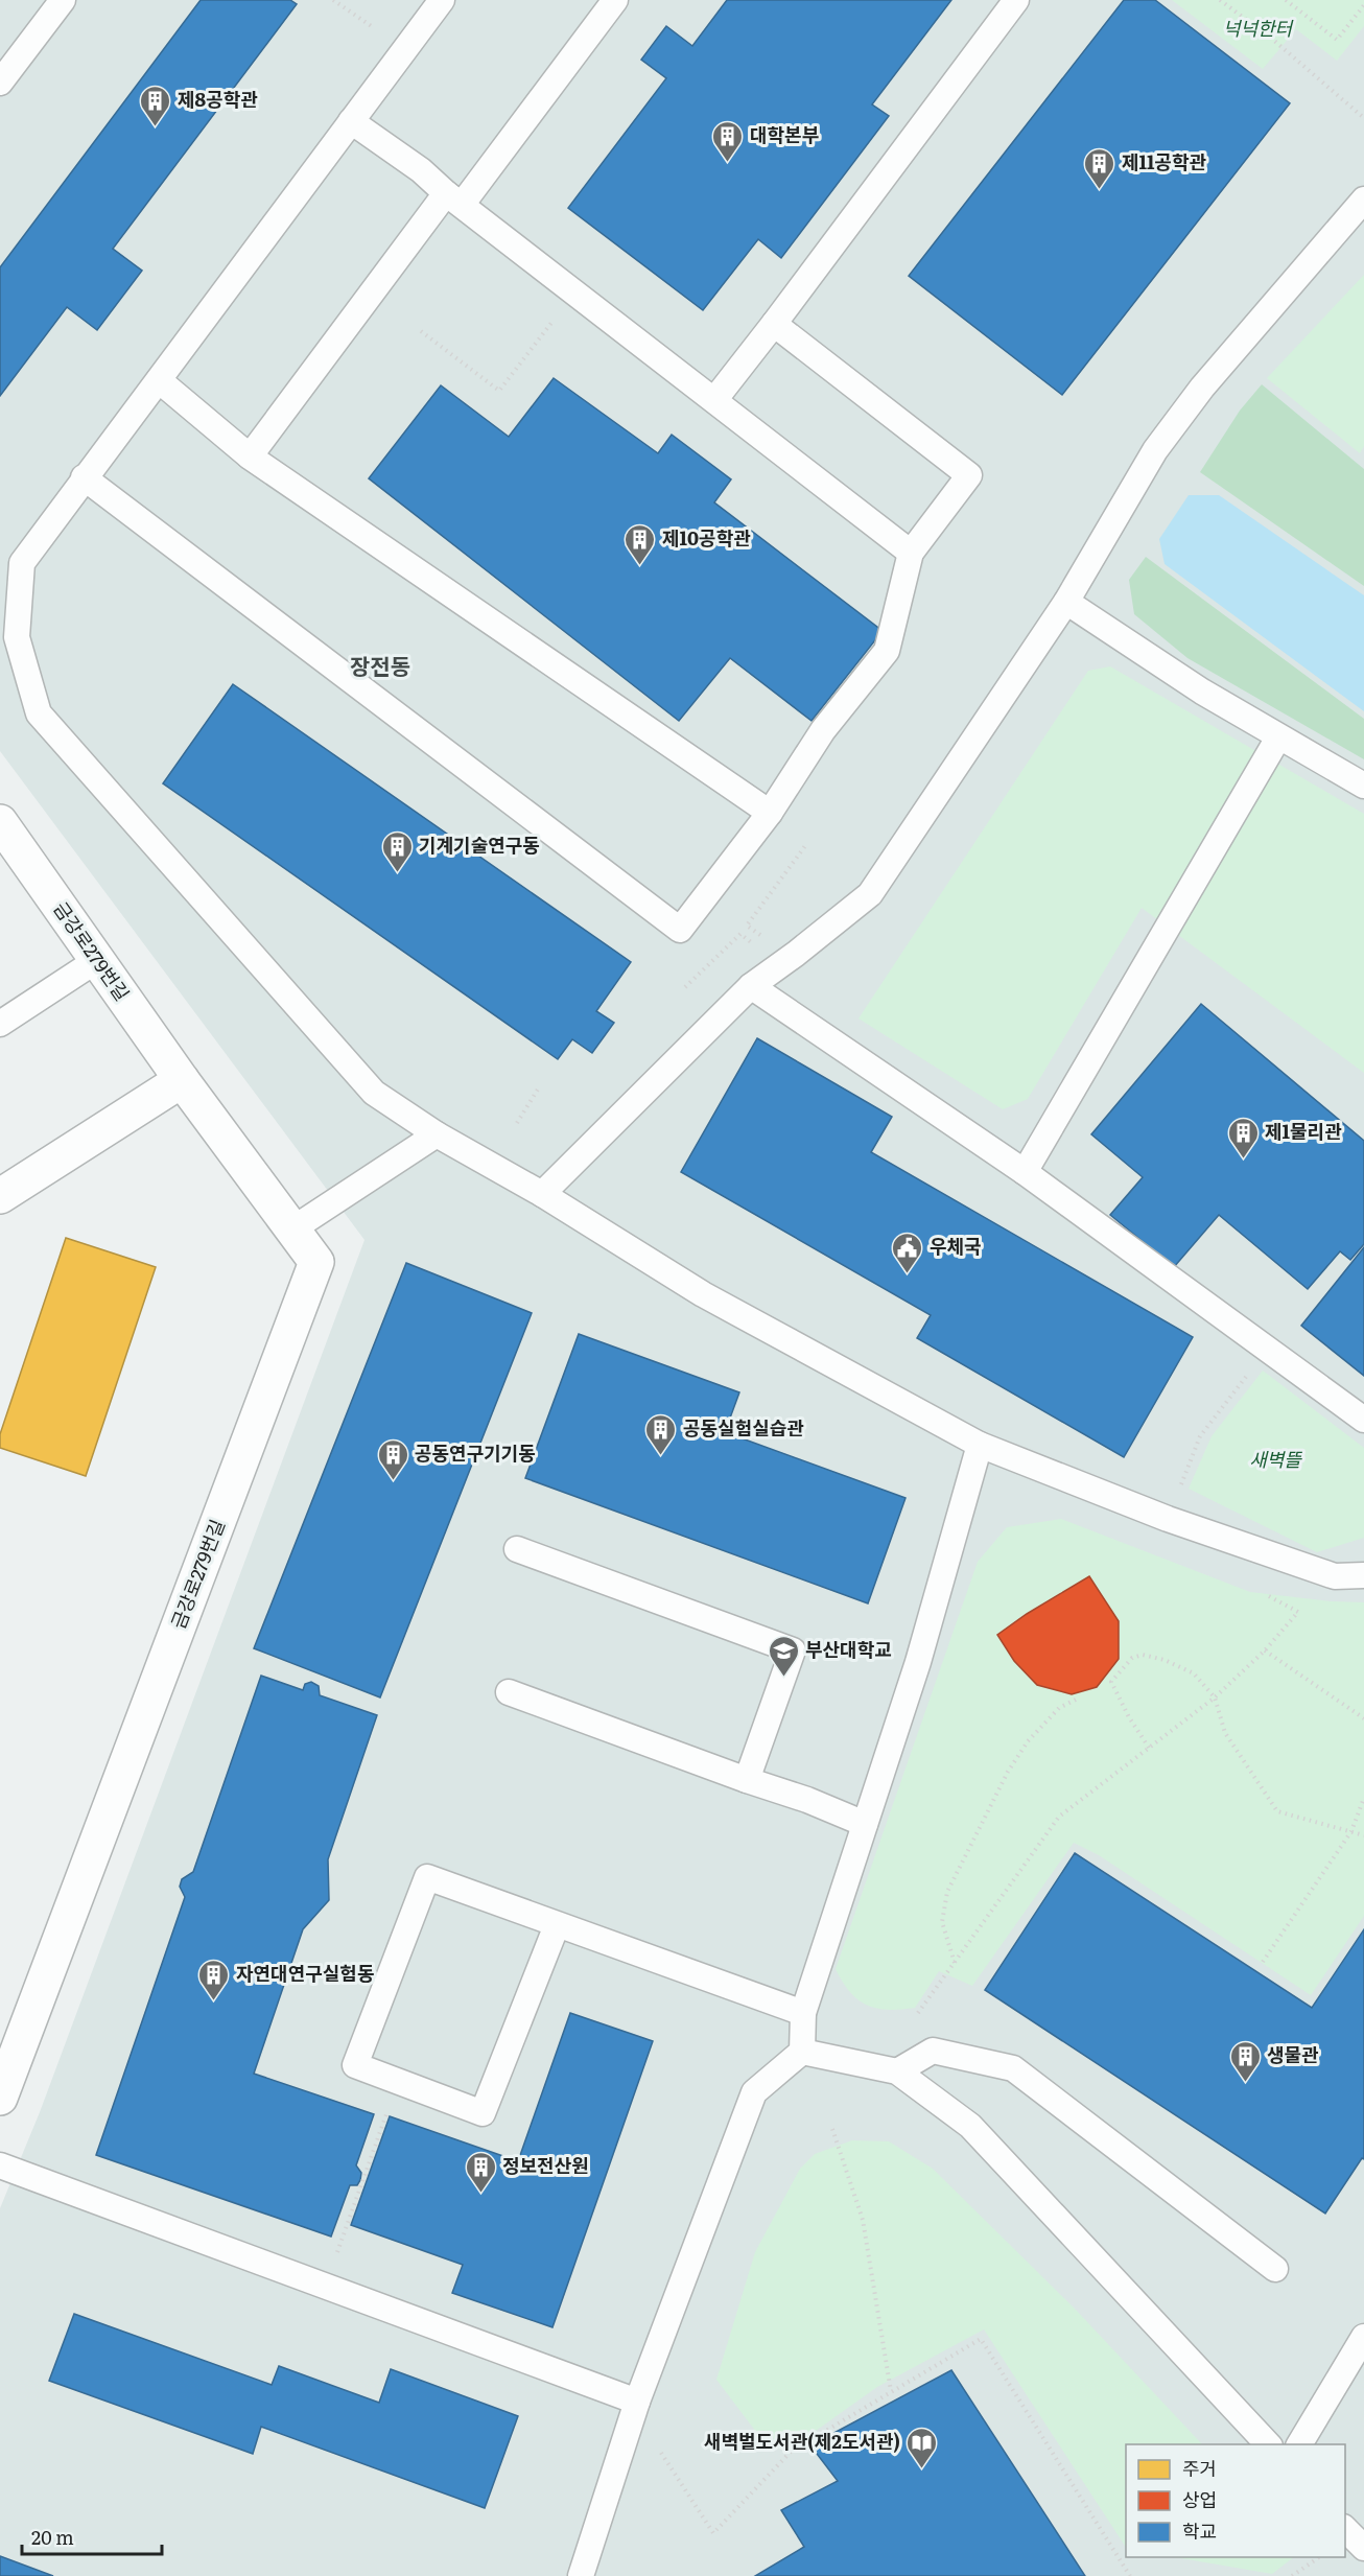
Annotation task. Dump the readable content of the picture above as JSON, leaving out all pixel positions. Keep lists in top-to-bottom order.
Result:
{
  "streets": {
    "street": ["금강로279번길"]
  },
  "districts": ["장전동"],
  "parks": ["넉넉한터", "새벽뜰"],
  "places": {
    "building": [
      "제8공학관",
      "대학본부",
      "제11공학관",
      "제10공학관",
      "기계기술연구동",
      "제1물리관",
      "공동실험실습관",
      "공동연구기기동",
      "자연대연구실험동",
      "생물관",
      "정보전산원"
    ],
    "public building": ["우체국"],
    "school or university": ["부산대학교"],
    "library": ["새벽벌도서관(제2도서관)"]
  },
  "legend": ["주거", "상업", "학교"],
  "scale_bar": "20 m"
}
